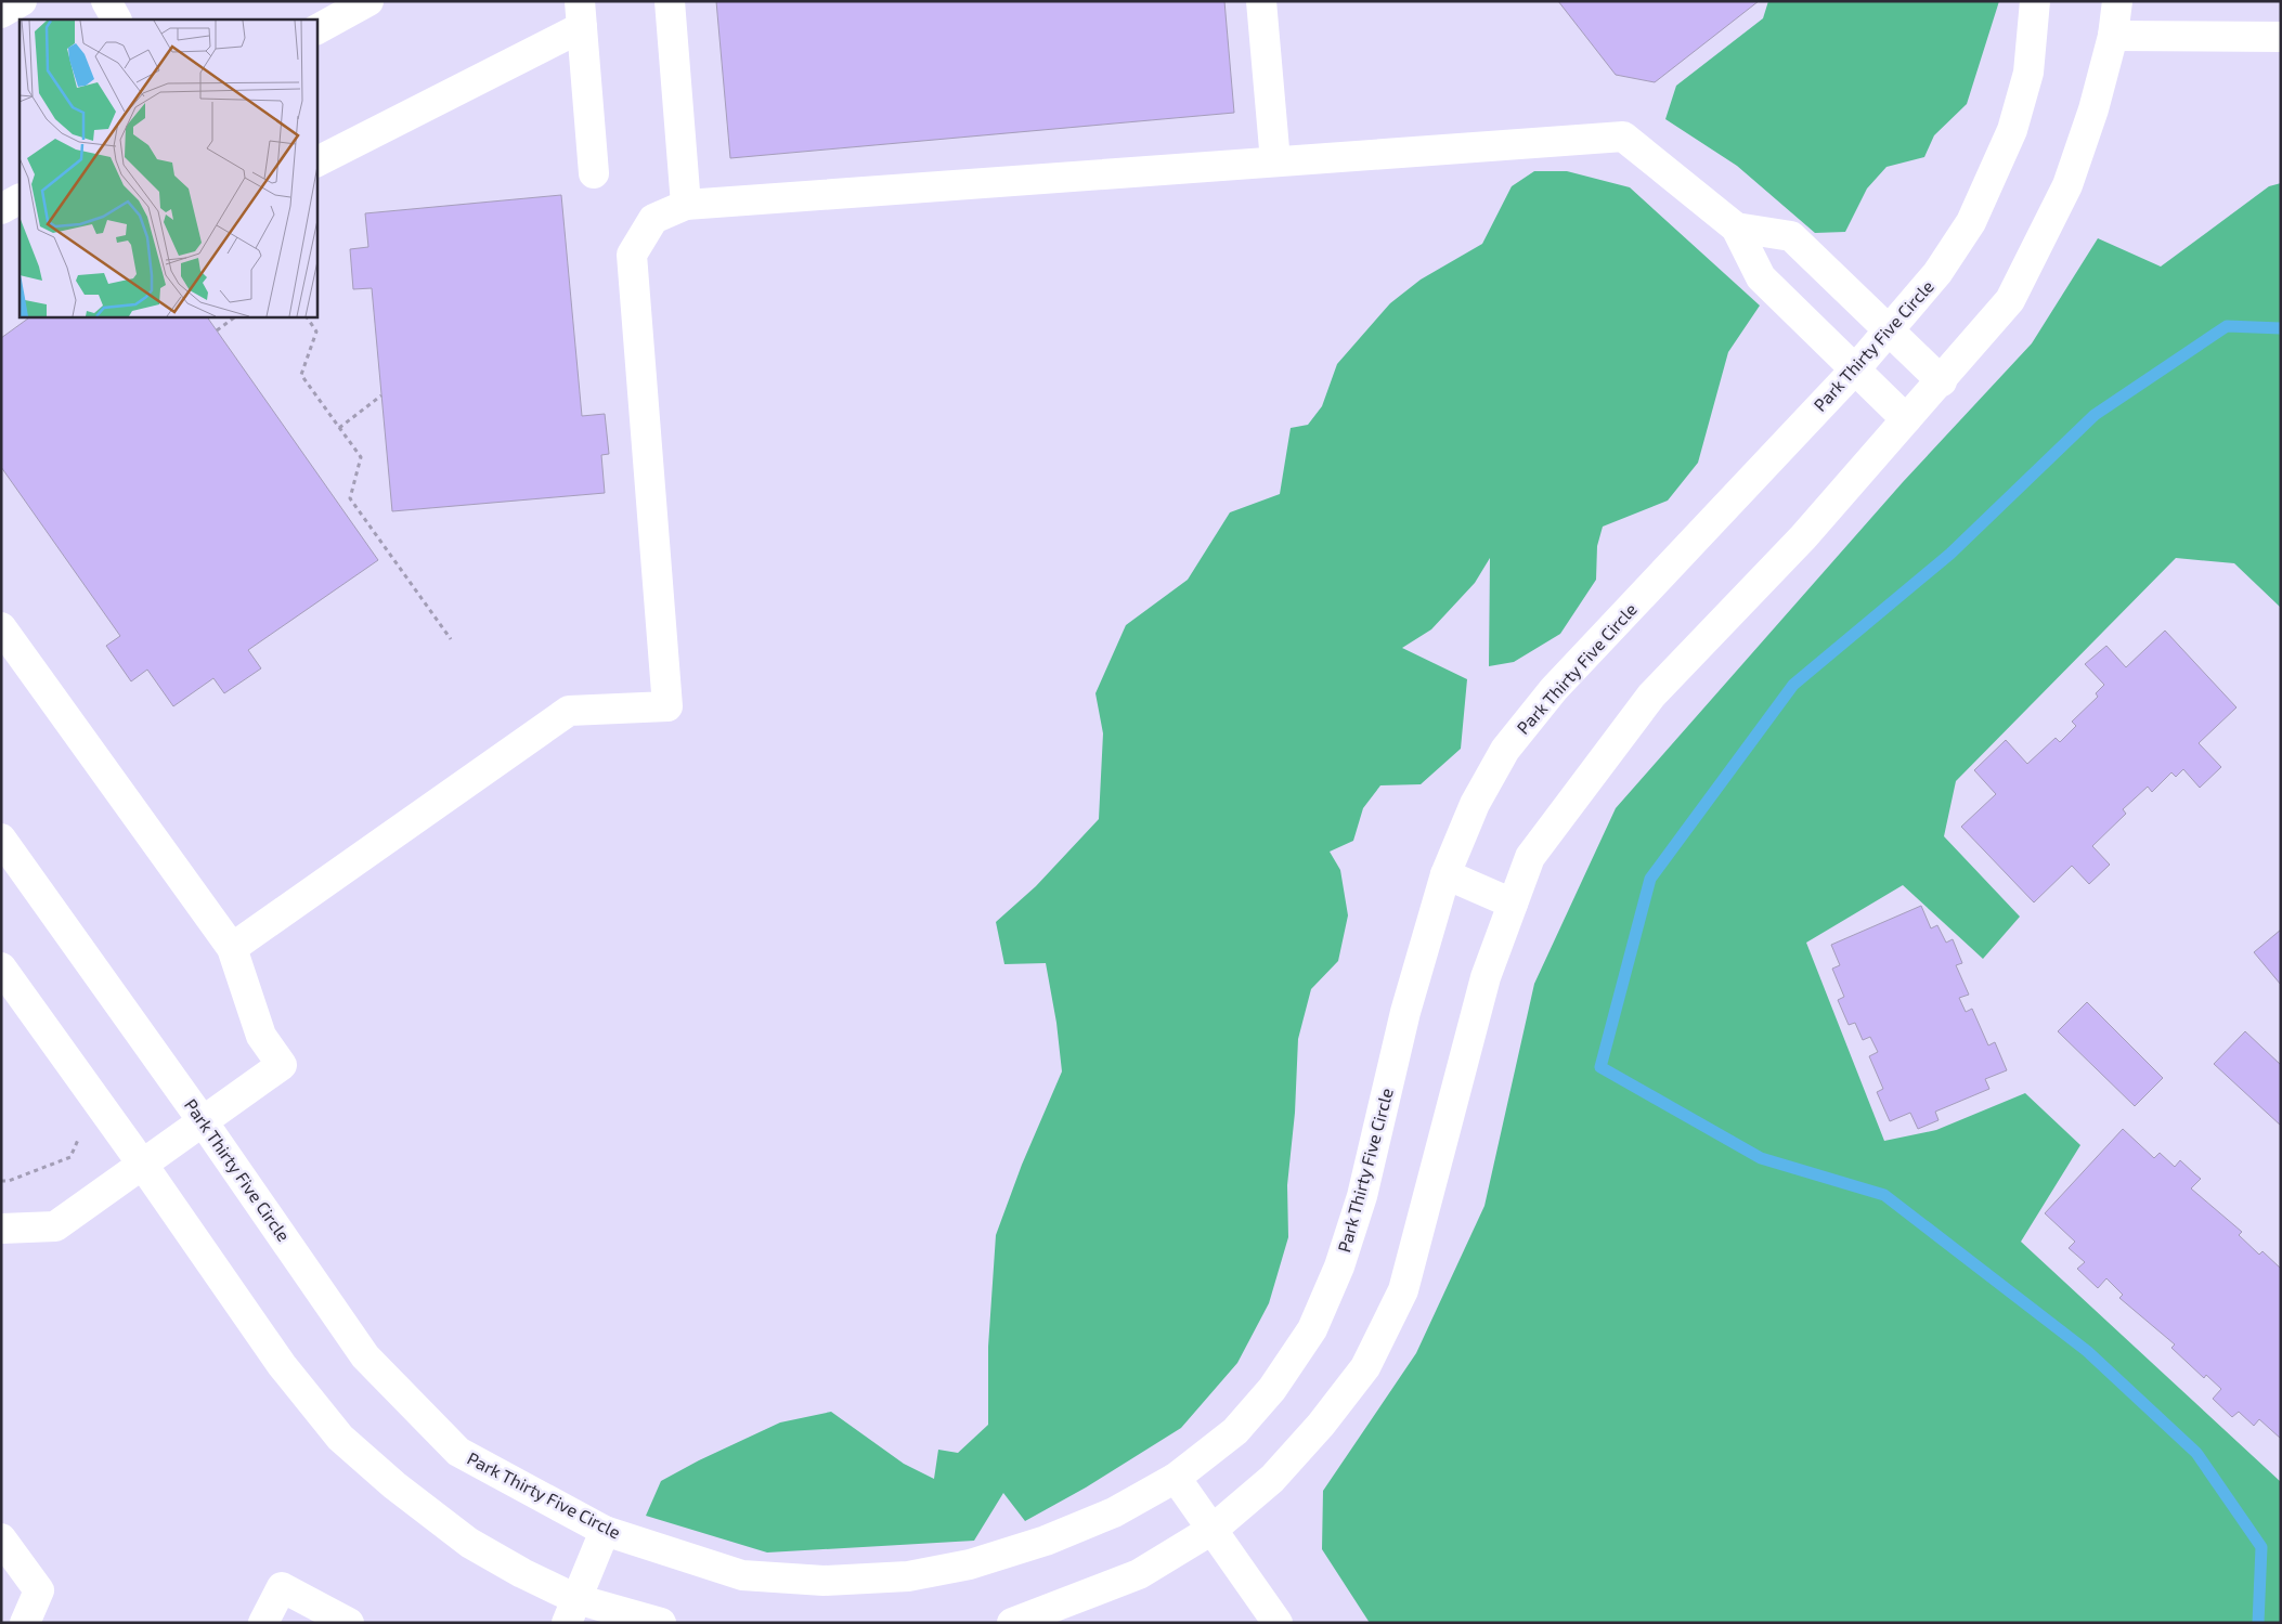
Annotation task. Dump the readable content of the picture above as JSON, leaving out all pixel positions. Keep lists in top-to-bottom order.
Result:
{
  "streets": {
    "street": ["Park Thirty Five Circle"]
  }
}
